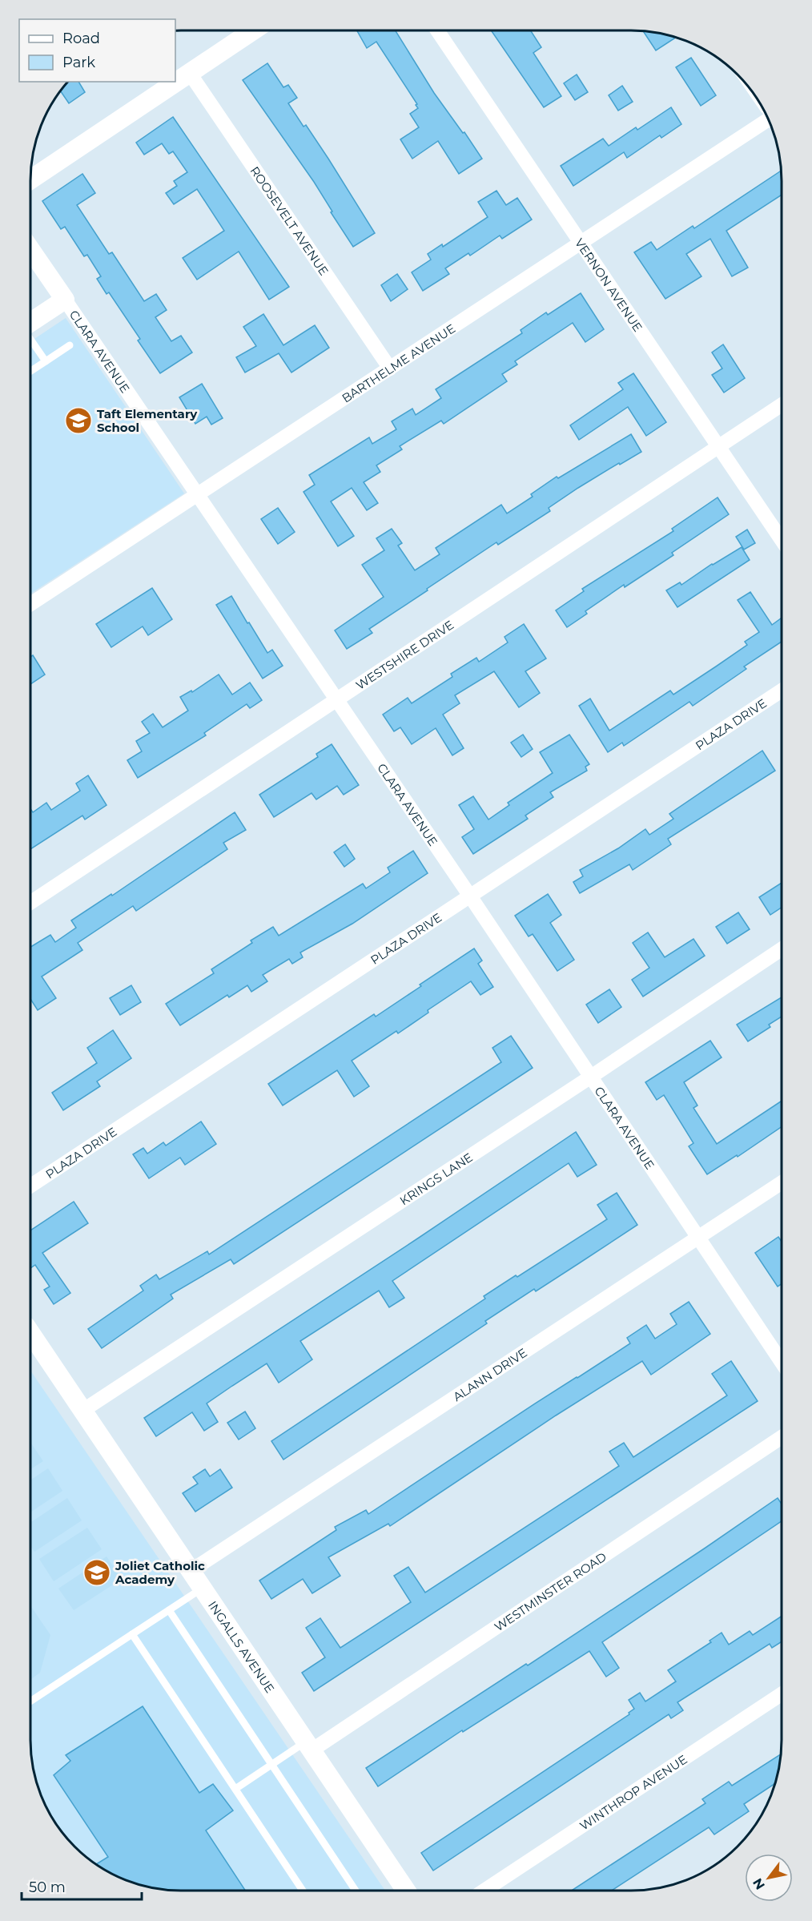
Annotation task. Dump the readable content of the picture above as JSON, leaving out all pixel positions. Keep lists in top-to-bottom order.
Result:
{
  "streets": {
    "street": [
      "ROOSEVELT AVENUE",
      "VERNON AVENUE",
      "CLARA AVENUE",
      "BARTHELME AVENUE",
      "WESTSHIRE DRIVE",
      "PLAZA DRIVE",
      "KRINGS LANE",
      "ALANN DRIVE",
      "WESTMINSTER ROAD",
      "INGALLS AVENUE",
      "WINTHROP AVENUE"
    ]
  },
  "crossings": [
    ["ROOSEVELT AVENUE", "BARTHELME AVENUE"],
    ["VERNON AVENUE", "BARTHELME AVENUE"],
    ["VERNON AVENUE", "WESTSHIRE DRIVE"],
    ["CLARA AVENUE", "BARTHELME AVENUE"],
    ["CLARA AVENUE", "WESTSHIRE DRIVE"],
    ["CLARA AVENUE", "PLAZA DRIVE"],
    ["CLARA AVENUE", "KRINGS LANE"],
    ["CLARA AVENUE", "ALANN DRIVE"],
    ["KRINGS LANE", "INGALLS AVENUE"],
    ["ALANN DRIVE", "INGALLS AVENUE"],
    ["WESTMINSTER ROAD", "INGALLS AVENUE"]
  ],
  "places": {
    "school or university": ["Taft Elementary School", "Joliet Catholic Academy"]
  },
  "legend": ["Road", "Park"],
  "scale_bar": "50 m",
  "north": "bottom left"
}
